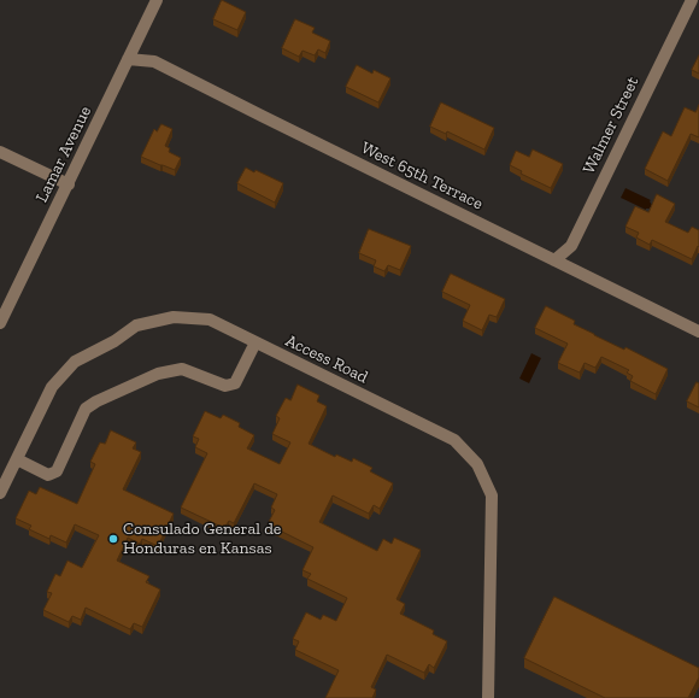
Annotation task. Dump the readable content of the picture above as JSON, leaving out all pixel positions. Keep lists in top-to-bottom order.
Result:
{
  "streets": {
    "street": [
      "Walmer Street",
      "Lamar Avenue",
      "West 65th Terrace",
      "Access Road"
    ]
  },
  "crossings": [
    ["Walmer Street", "West 65th Terrace"],
    ["Lamar Avenue", "West 65th Terrace"]
  ],
  "places": ["Consulado General de Honduras en Kansas"]
}
